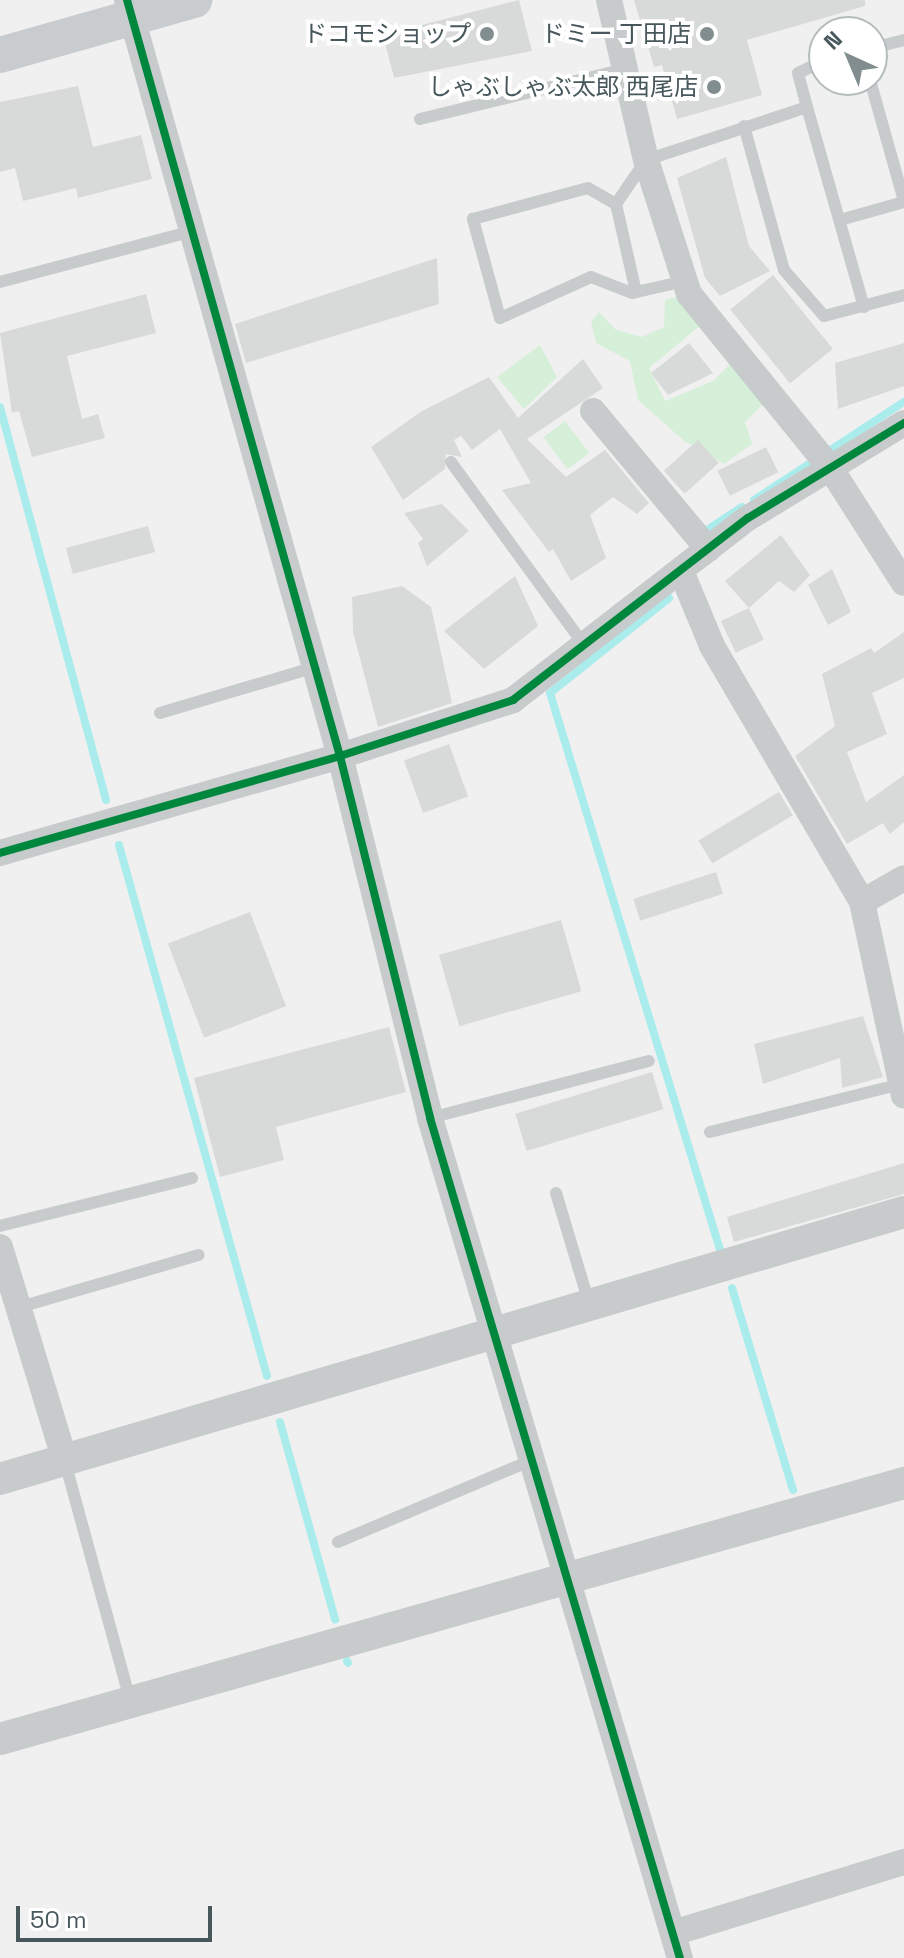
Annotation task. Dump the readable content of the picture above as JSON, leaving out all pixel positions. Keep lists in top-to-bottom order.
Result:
{
  "places": ["ドコモショップ", "ドミー 丁田店", "しゃぶしゃぶ太郎 西尾店"],
  "scale_bar": "50 m",
  "north": "top left"
}
